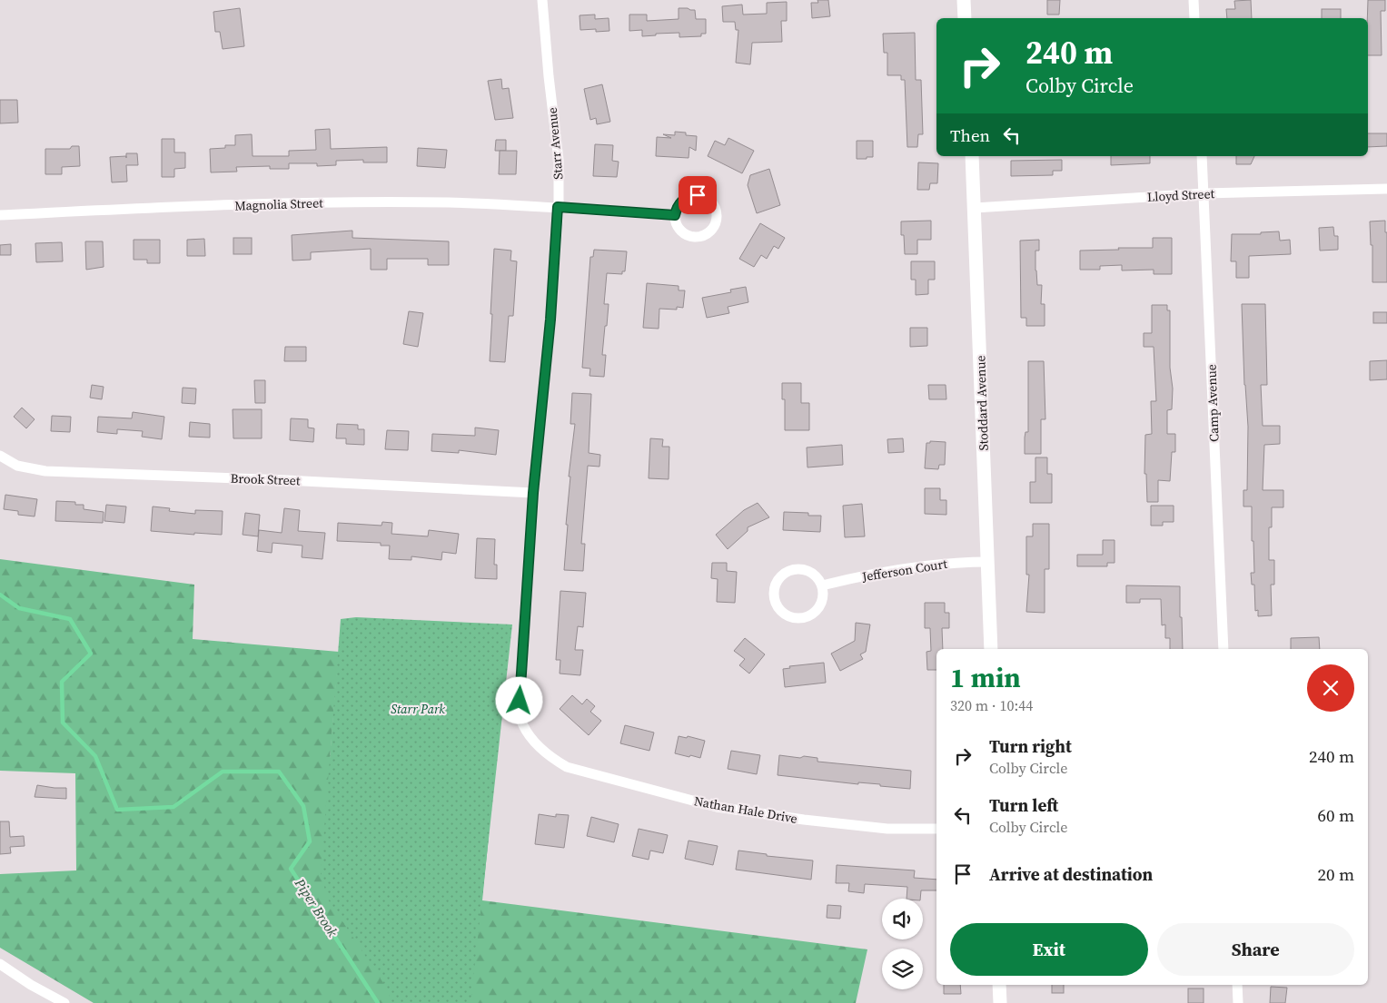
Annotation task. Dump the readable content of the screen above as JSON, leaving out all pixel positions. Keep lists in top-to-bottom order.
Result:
{
  "streets": {
    "street": [
      "Starr Avenue",
      "Lloyd Street",
      "Magnolia Street",
      "Stoddard Avenue",
      "Camp Avenue",
      "Brook Street",
      "Jefferson Court",
      "Nathan Hale Drive"
    ]
  },
  "crossings": [
    ["Starr Avenue", "Magnolia Street"],
    ["Starr Avenue", "Brook Street"],
    ["Starr Avenue", "Nathan Hale Drive"],
    ["Lloyd Street", "Stoddard Avenue"],
    ["Lloyd Street", "Camp Avenue"],
    ["Stoddard Avenue", "Jefferson Court"]
  ],
  "water": ["Piper Brook"],
  "parks": ["Starr Park"],
  "page": {
    "turn": ["240 m", "Colby Circle"],
    "then": "Then",
    "heading": ["1 min", "320 m · 10:44"],
    "list": [
      {
        "name": "Turn right",
        "note": "Colby Circle",
        "value": "240 m"
      },
      {
        "name": "Turn left",
        "note": "Colby Circle",
        "value": "60 m"
      },
      {
        "name": "Arrive at destination",
        "value": "20 m"
      }
    ],
    "buttons": ["Exit", "Share"]
  }
}
